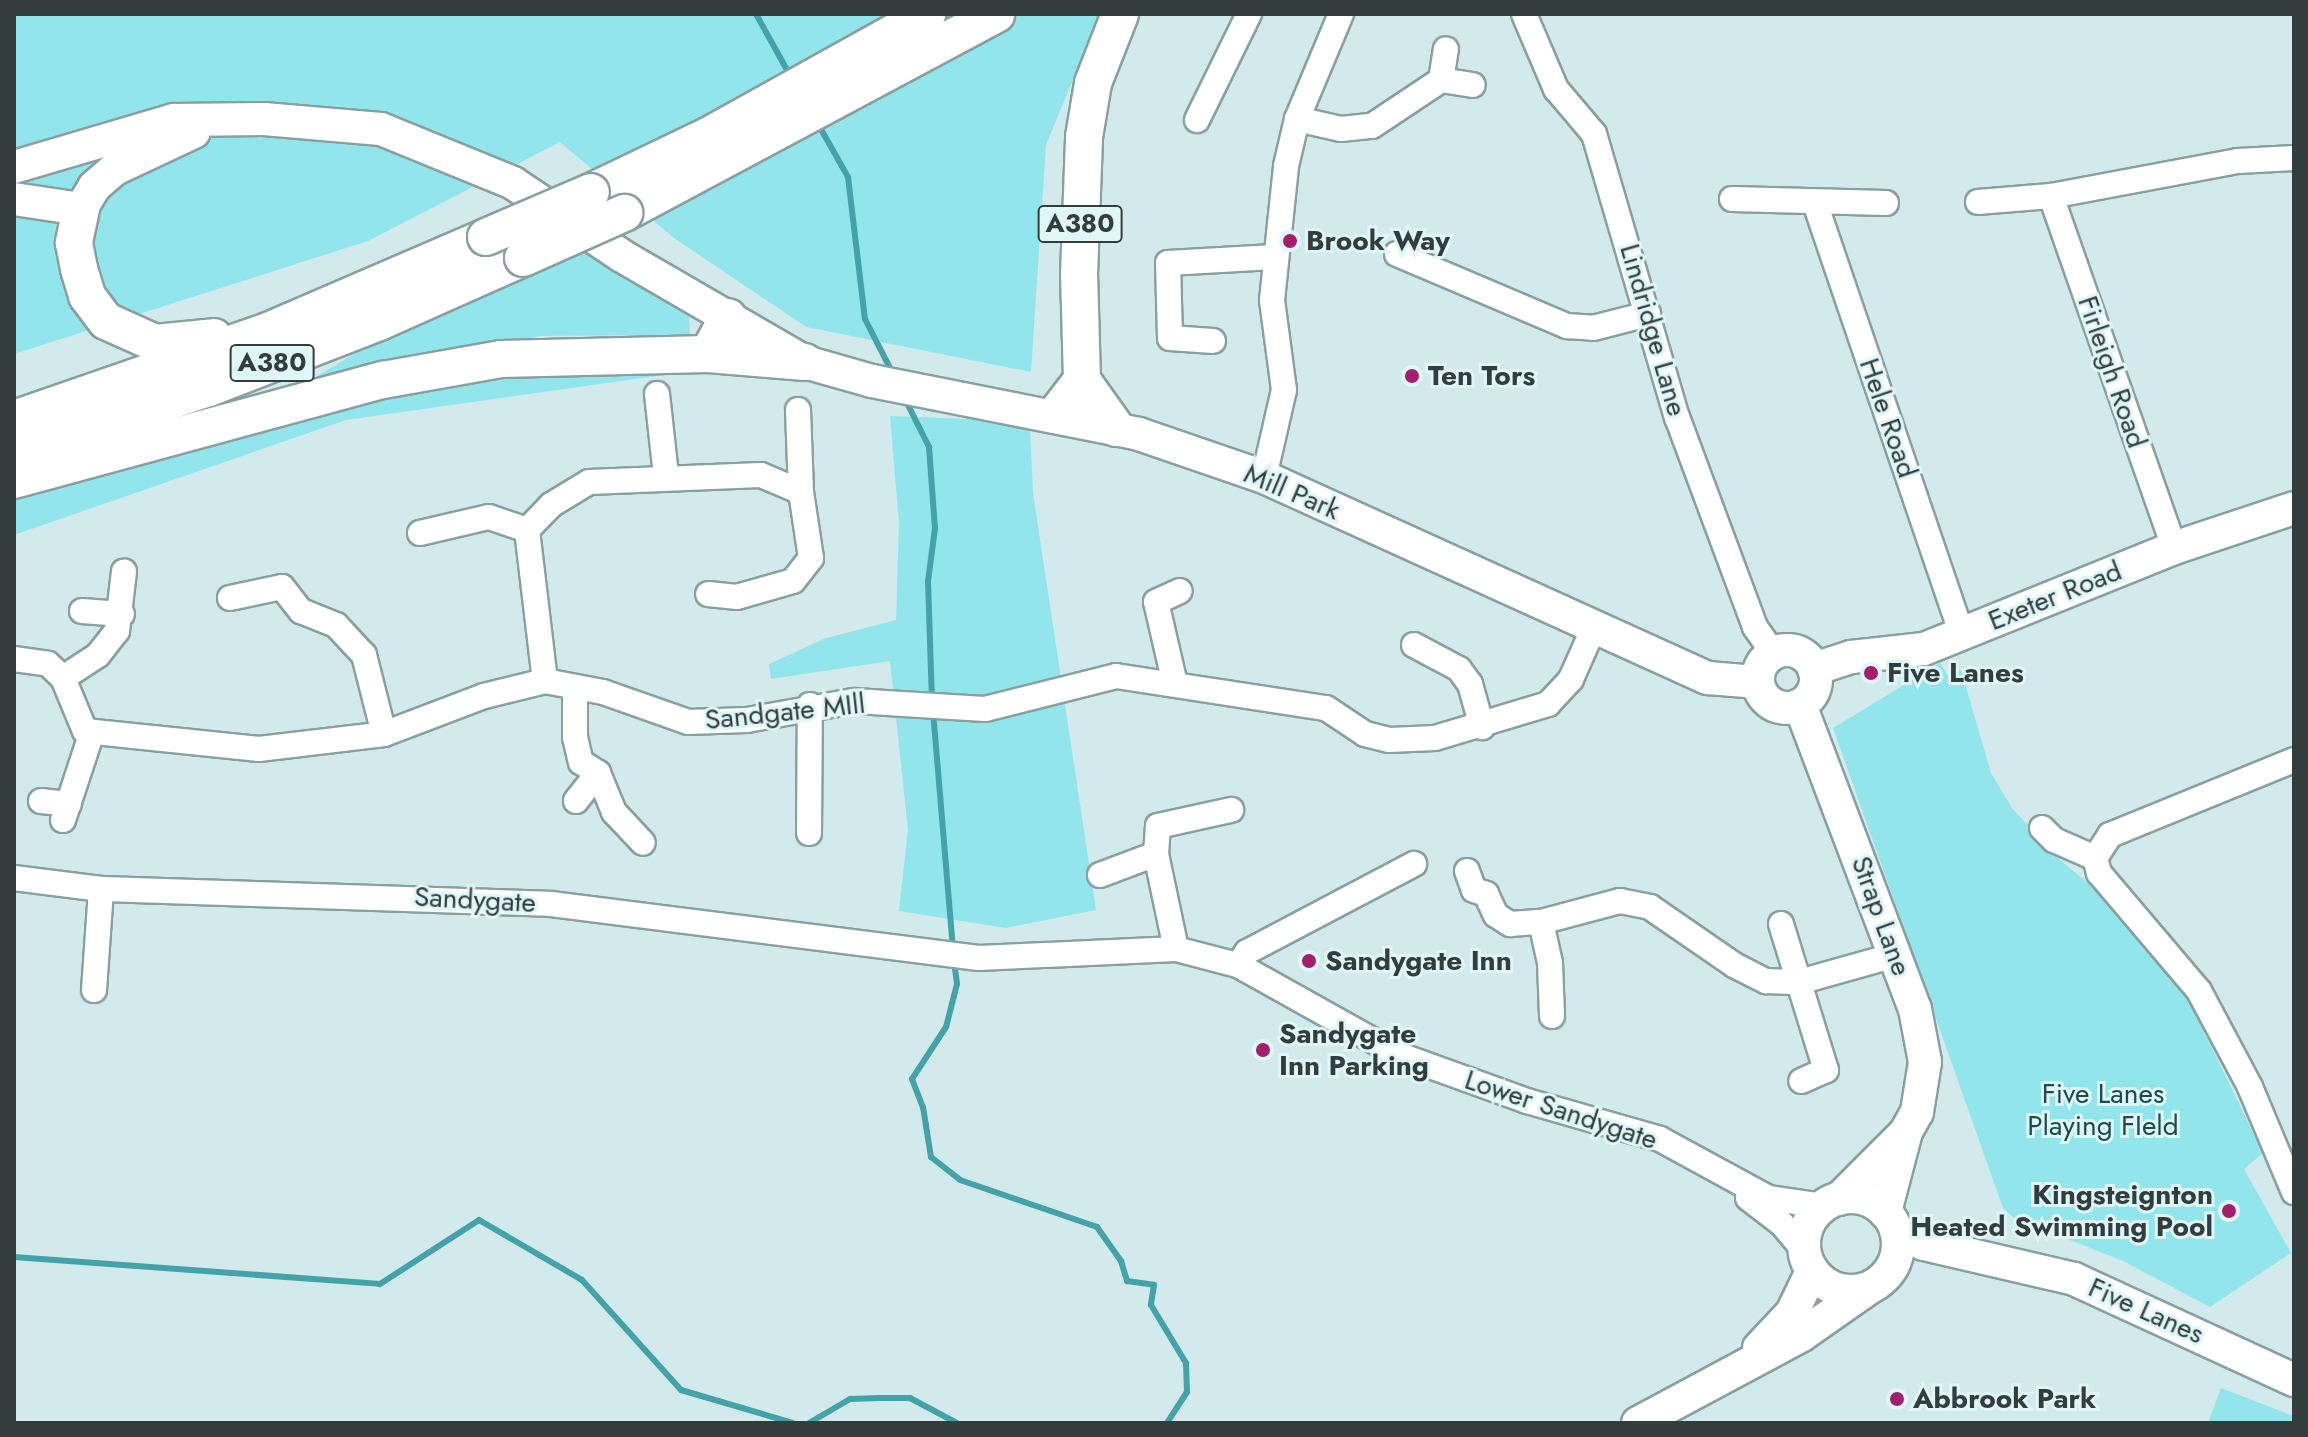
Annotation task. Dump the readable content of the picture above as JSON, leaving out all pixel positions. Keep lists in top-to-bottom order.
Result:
{
  "streets": {
    "highway": ["A380"],
    "main road": [
      "Mill Park",
      "Exeter Road",
      "Strap Lane",
      "Five Lanes"
    ],
    "street": [
      "Lindridge Lane",
      "Firleigh Road",
      "Hele Road",
      "Sandgate MIll",
      "Sandygate",
      "Lower Sandygate"
    ]
  },
  "crossings": [
    ["Lindridge Lane", "Mill Park"],
    ["Lindridge Lane", "Exeter Road"],
    ["Lindridge Lane", "Strap Lane"],
    ["Firleigh Road", "Exeter Road"],
    ["Hele Road", "Exeter Road"],
    ["Mill Park", "Exeter Road"],
    ["Mill Park", "Sandgate MIll"],
    ["Mill Park", "Strap Lane"],
    ["Exeter Road", "Strap Lane"],
    ["Sandygate", "Lower Sandygate"],
    ["Strap Lane", "Lower Sandygate"],
    ["Strap Lane", "Five Lanes"],
    ["Lower Sandygate", "Five Lanes"]
  ],
  "parks": ["Five Lanes Playing FIeld"],
  "places": [
    "Brook Way",
    "Ten Tors",
    "Five Lanes",
    "Sandygate Inn",
    "Sandygate Inn Parking",
    "Kingsteignton Heated Swimming Pool",
    "Abbrook Park"
  ]
}
